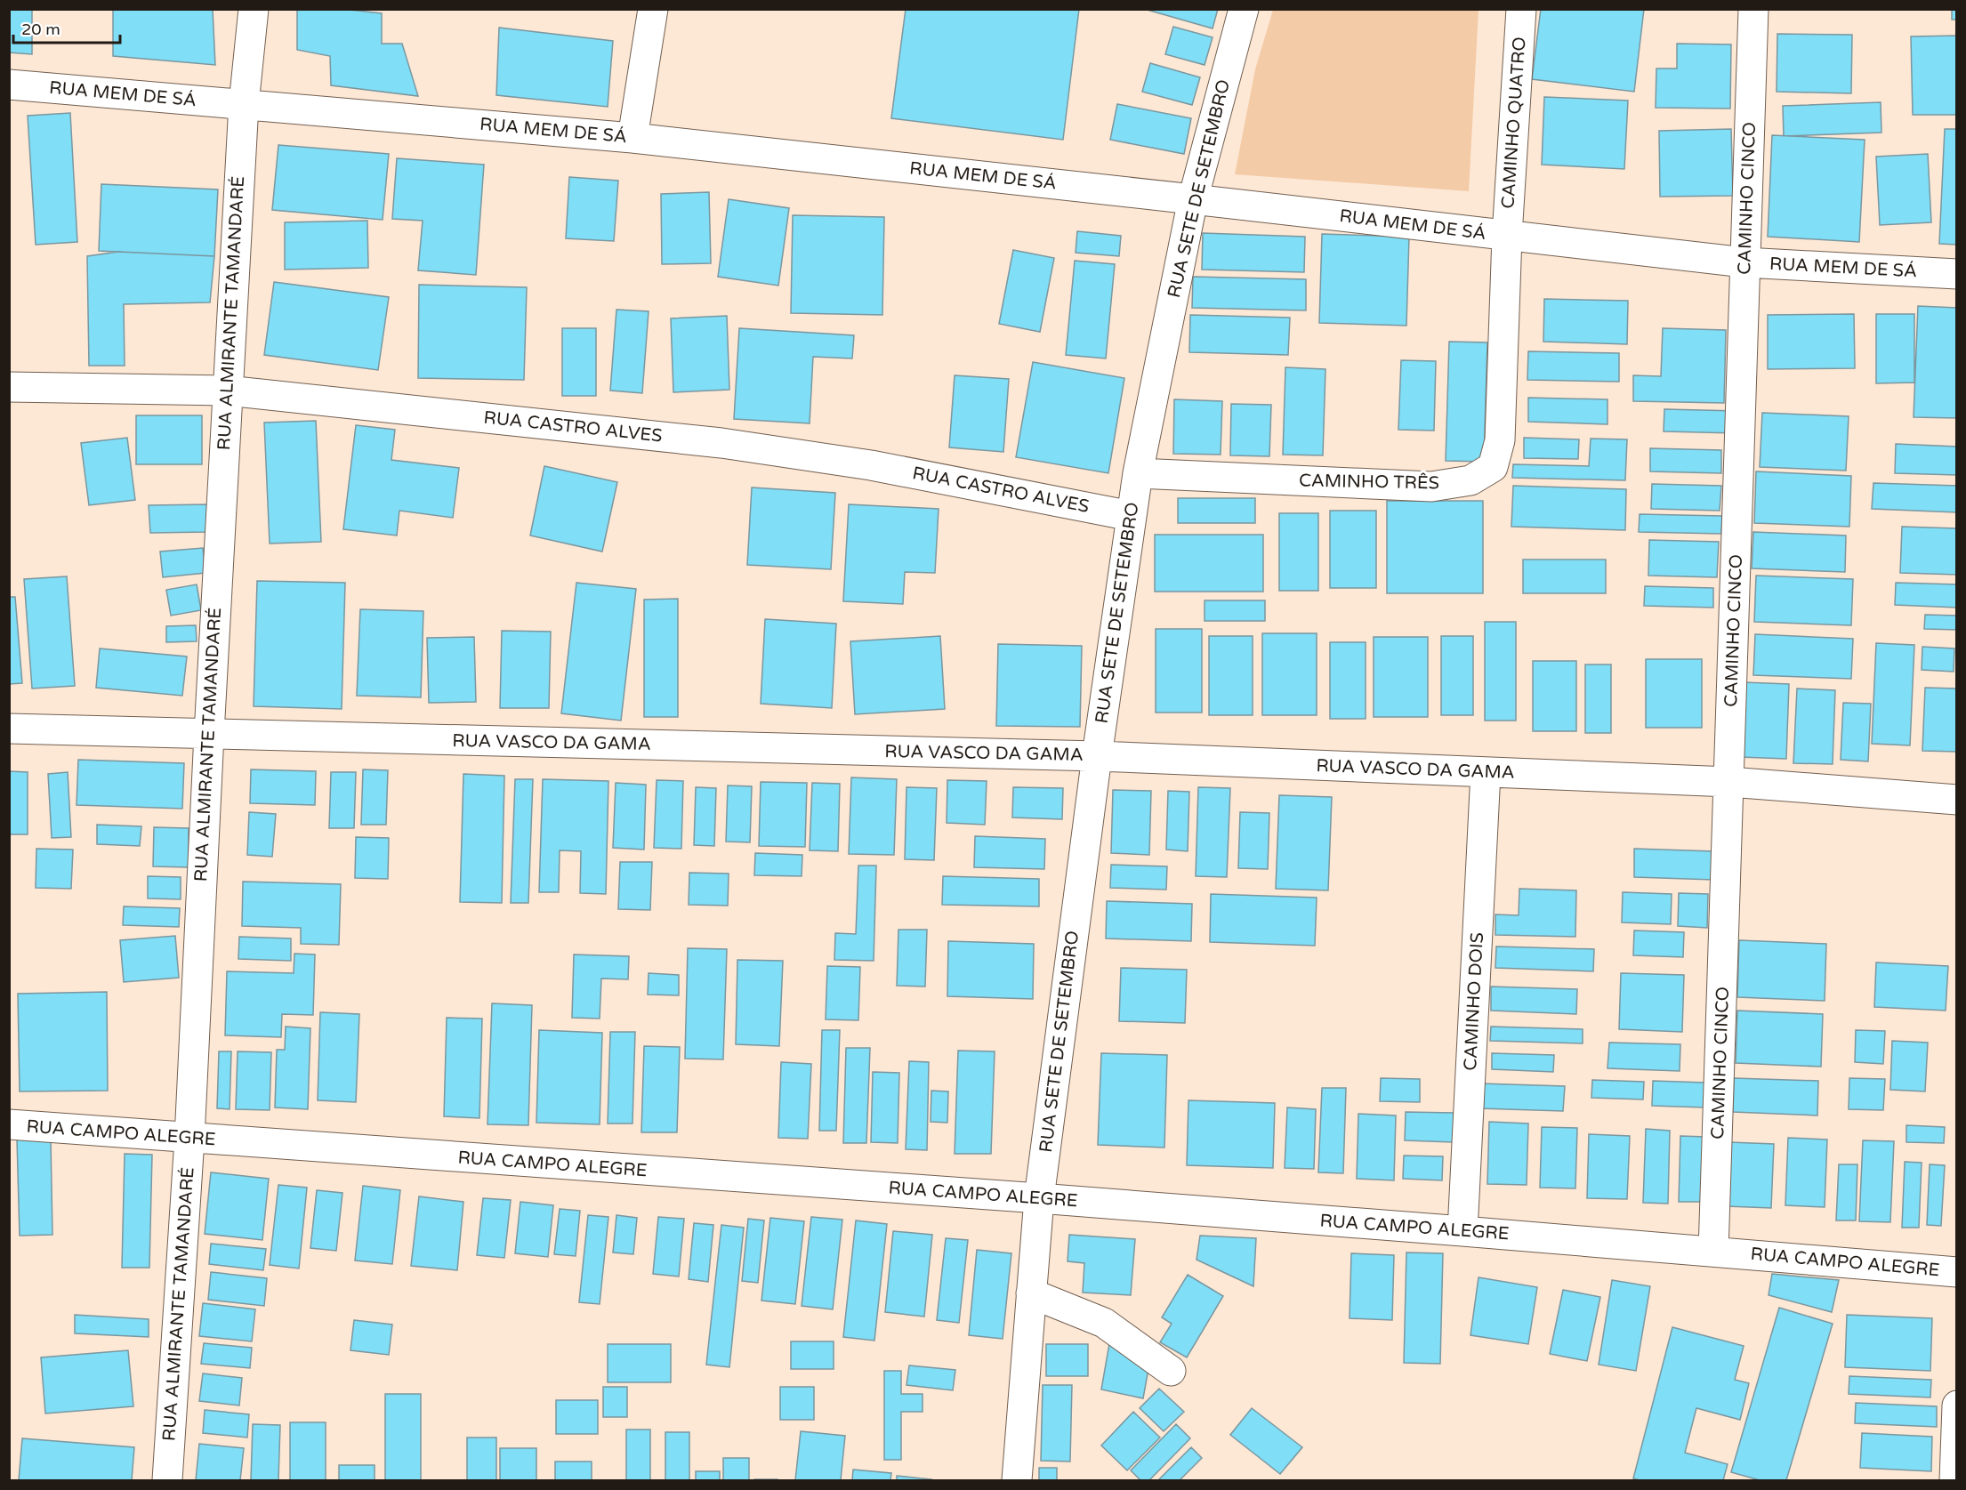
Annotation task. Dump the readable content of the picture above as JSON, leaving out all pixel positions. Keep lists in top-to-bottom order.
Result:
{
  "streets": {
    "street": [
      "RUA MEM DE SÁ",
      "CAMINHO QUATRO",
      "RUA SETE DE SETEMBRO",
      "CAMINHO CINCO",
      "RUA ALMIRANTE TAMANDARÉ",
      "RUA CASTRO ALVES",
      "CAMINHO TRÊS",
      "RUA VASCO DA GAMA",
      "CAMINHO DOIS",
      "RUA CAMPO ALEGRE"
    ]
  },
  "crossings": [
    ["RUA MEM DE SÁ", "CAMINHO QUATRO"],
    ["RUA MEM DE SÁ", "RUA SETE DE SETEMBRO"],
    ["RUA MEM DE SÁ", "CAMINHO CINCO"],
    ["RUA MEM DE SÁ", "RUA ALMIRANTE TAMANDARÉ"],
    ["RUA MEM DE SÁ", "CAMINHO TRÊS"],
    ["CAMINHO QUATRO", "CAMINHO TRÊS"],
    ["RUA SETE DE SETEMBRO", "RUA CASTRO ALVES"],
    ["RUA SETE DE SETEMBRO", "CAMINHO TRÊS"],
    ["RUA SETE DE SETEMBRO", "RUA VASCO DA GAMA"],
    ["RUA SETE DE SETEMBRO", "RUA CAMPO ALEGRE"],
    ["CAMINHO CINCO", "RUA VASCO DA GAMA"],
    ["CAMINHO CINCO", "RUA CAMPO ALEGRE"],
    ["RUA ALMIRANTE TAMANDARÉ", "RUA CASTRO ALVES"],
    ["RUA ALMIRANTE TAMANDARÉ", "RUA VASCO DA GAMA"],
    ["RUA ALMIRANTE TAMANDARÉ", "RUA CAMPO ALEGRE"],
    ["RUA VASCO DA GAMA", "CAMINHO DOIS"],
    ["CAMINHO DOIS", "RUA CAMPO ALEGRE"]
  ],
  "scale_bar": "20 m"
}
